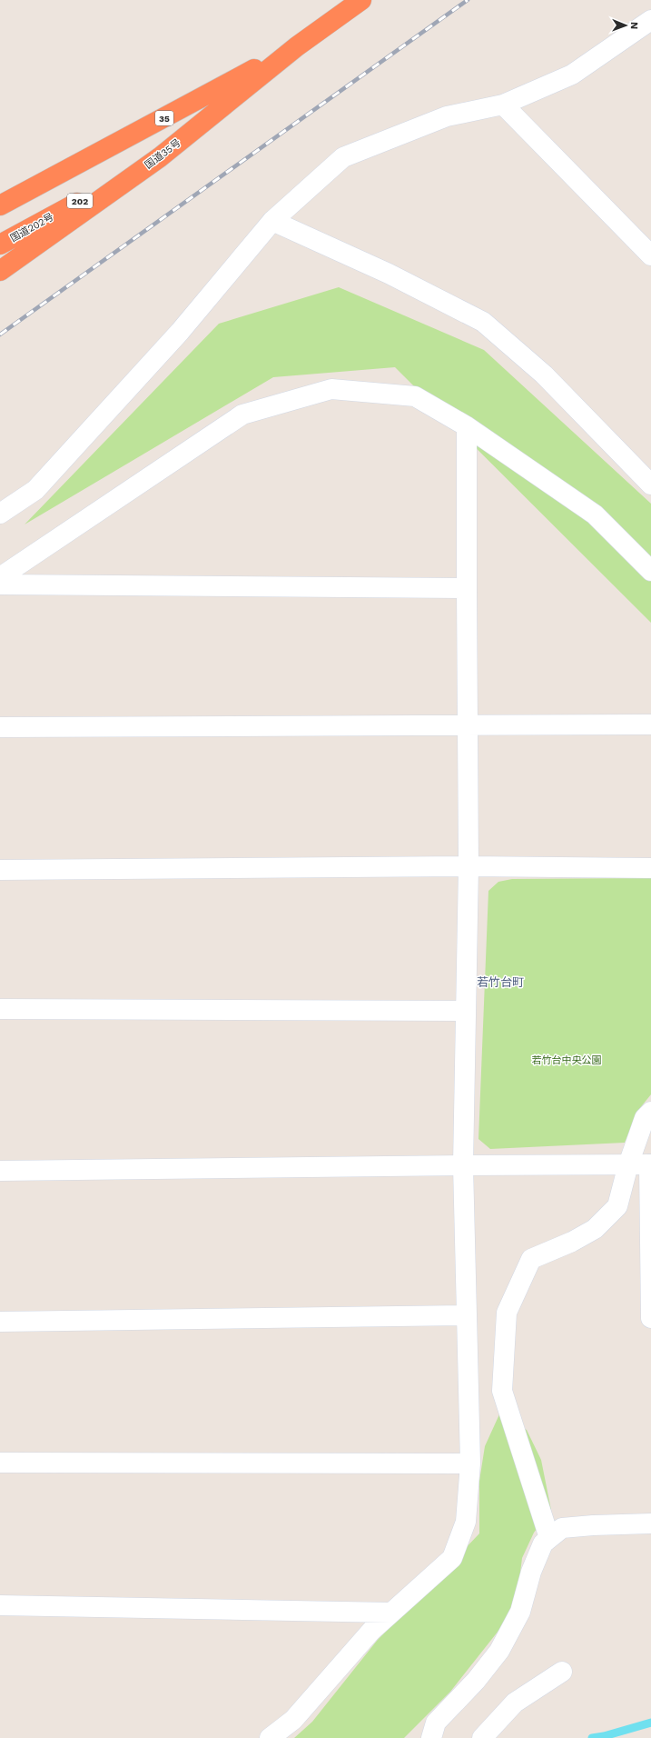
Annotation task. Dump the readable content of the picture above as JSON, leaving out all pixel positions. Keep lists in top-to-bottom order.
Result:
{
  "streets": {
    "highway": [
      "35",
      "国道35号",
      "202",
      "国道202号"
    ]
  },
  "crossings": [
    ["35", "国道35号"],
    ["国道35号", "国道202号"]
  ],
  "districts": ["若竹台町"],
  "parks": ["若竹台中央公園"],
  "north": "right"
}
